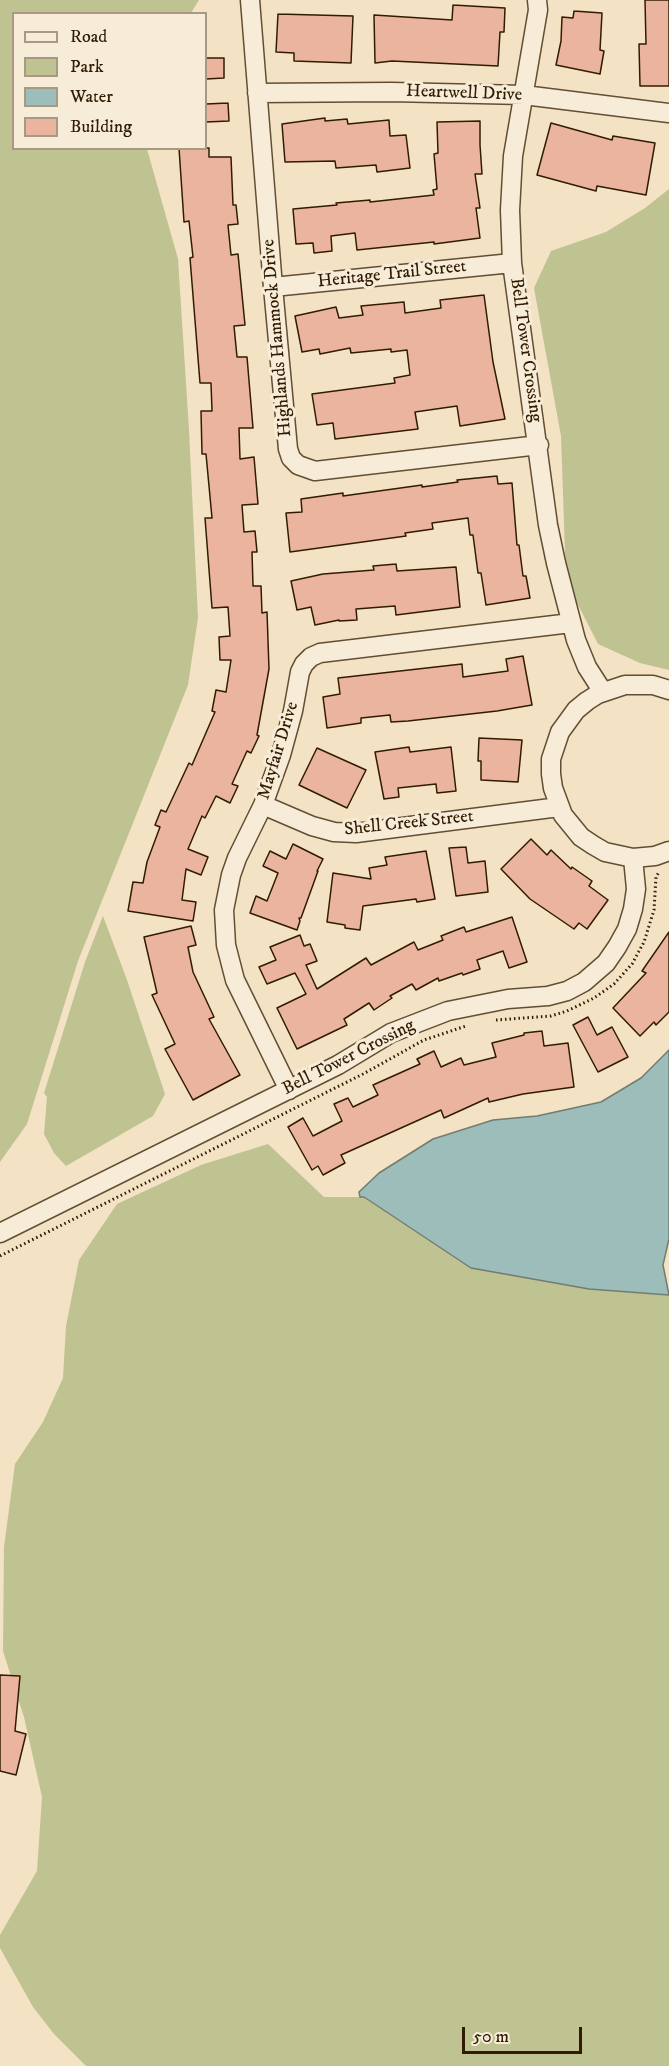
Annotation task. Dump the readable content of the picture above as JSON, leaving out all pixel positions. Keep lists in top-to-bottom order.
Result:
{
  "streets": {
    "street": [
      "Heartwell Drive",
      "Heritage Trail Street",
      "Highlands Hammock Drive",
      "Bell Tower Crossing",
      "Mayfair Drive",
      "Shell Creek Street"
    ]
  },
  "crossings": [
    ["Heartwell Drive", "Highlands Hammock Drive"],
    ["Heartwell Drive", "Bell Tower Crossing"],
    ["Heritage Trail Street", "Highlands Hammock Drive"],
    ["Heritage Trail Street", "Bell Tower Crossing"],
    ["Highlands Hammock Drive", "Bell Tower Crossing"],
    ["Bell Tower Crossing", "Mayfair Drive"],
    ["Mayfair Drive", "Shell Creek Street"]
  ],
  "legend": [
    "Road",
    "Park",
    "Water",
    "Building"
  ],
  "scale_bar": "50 m"
}
